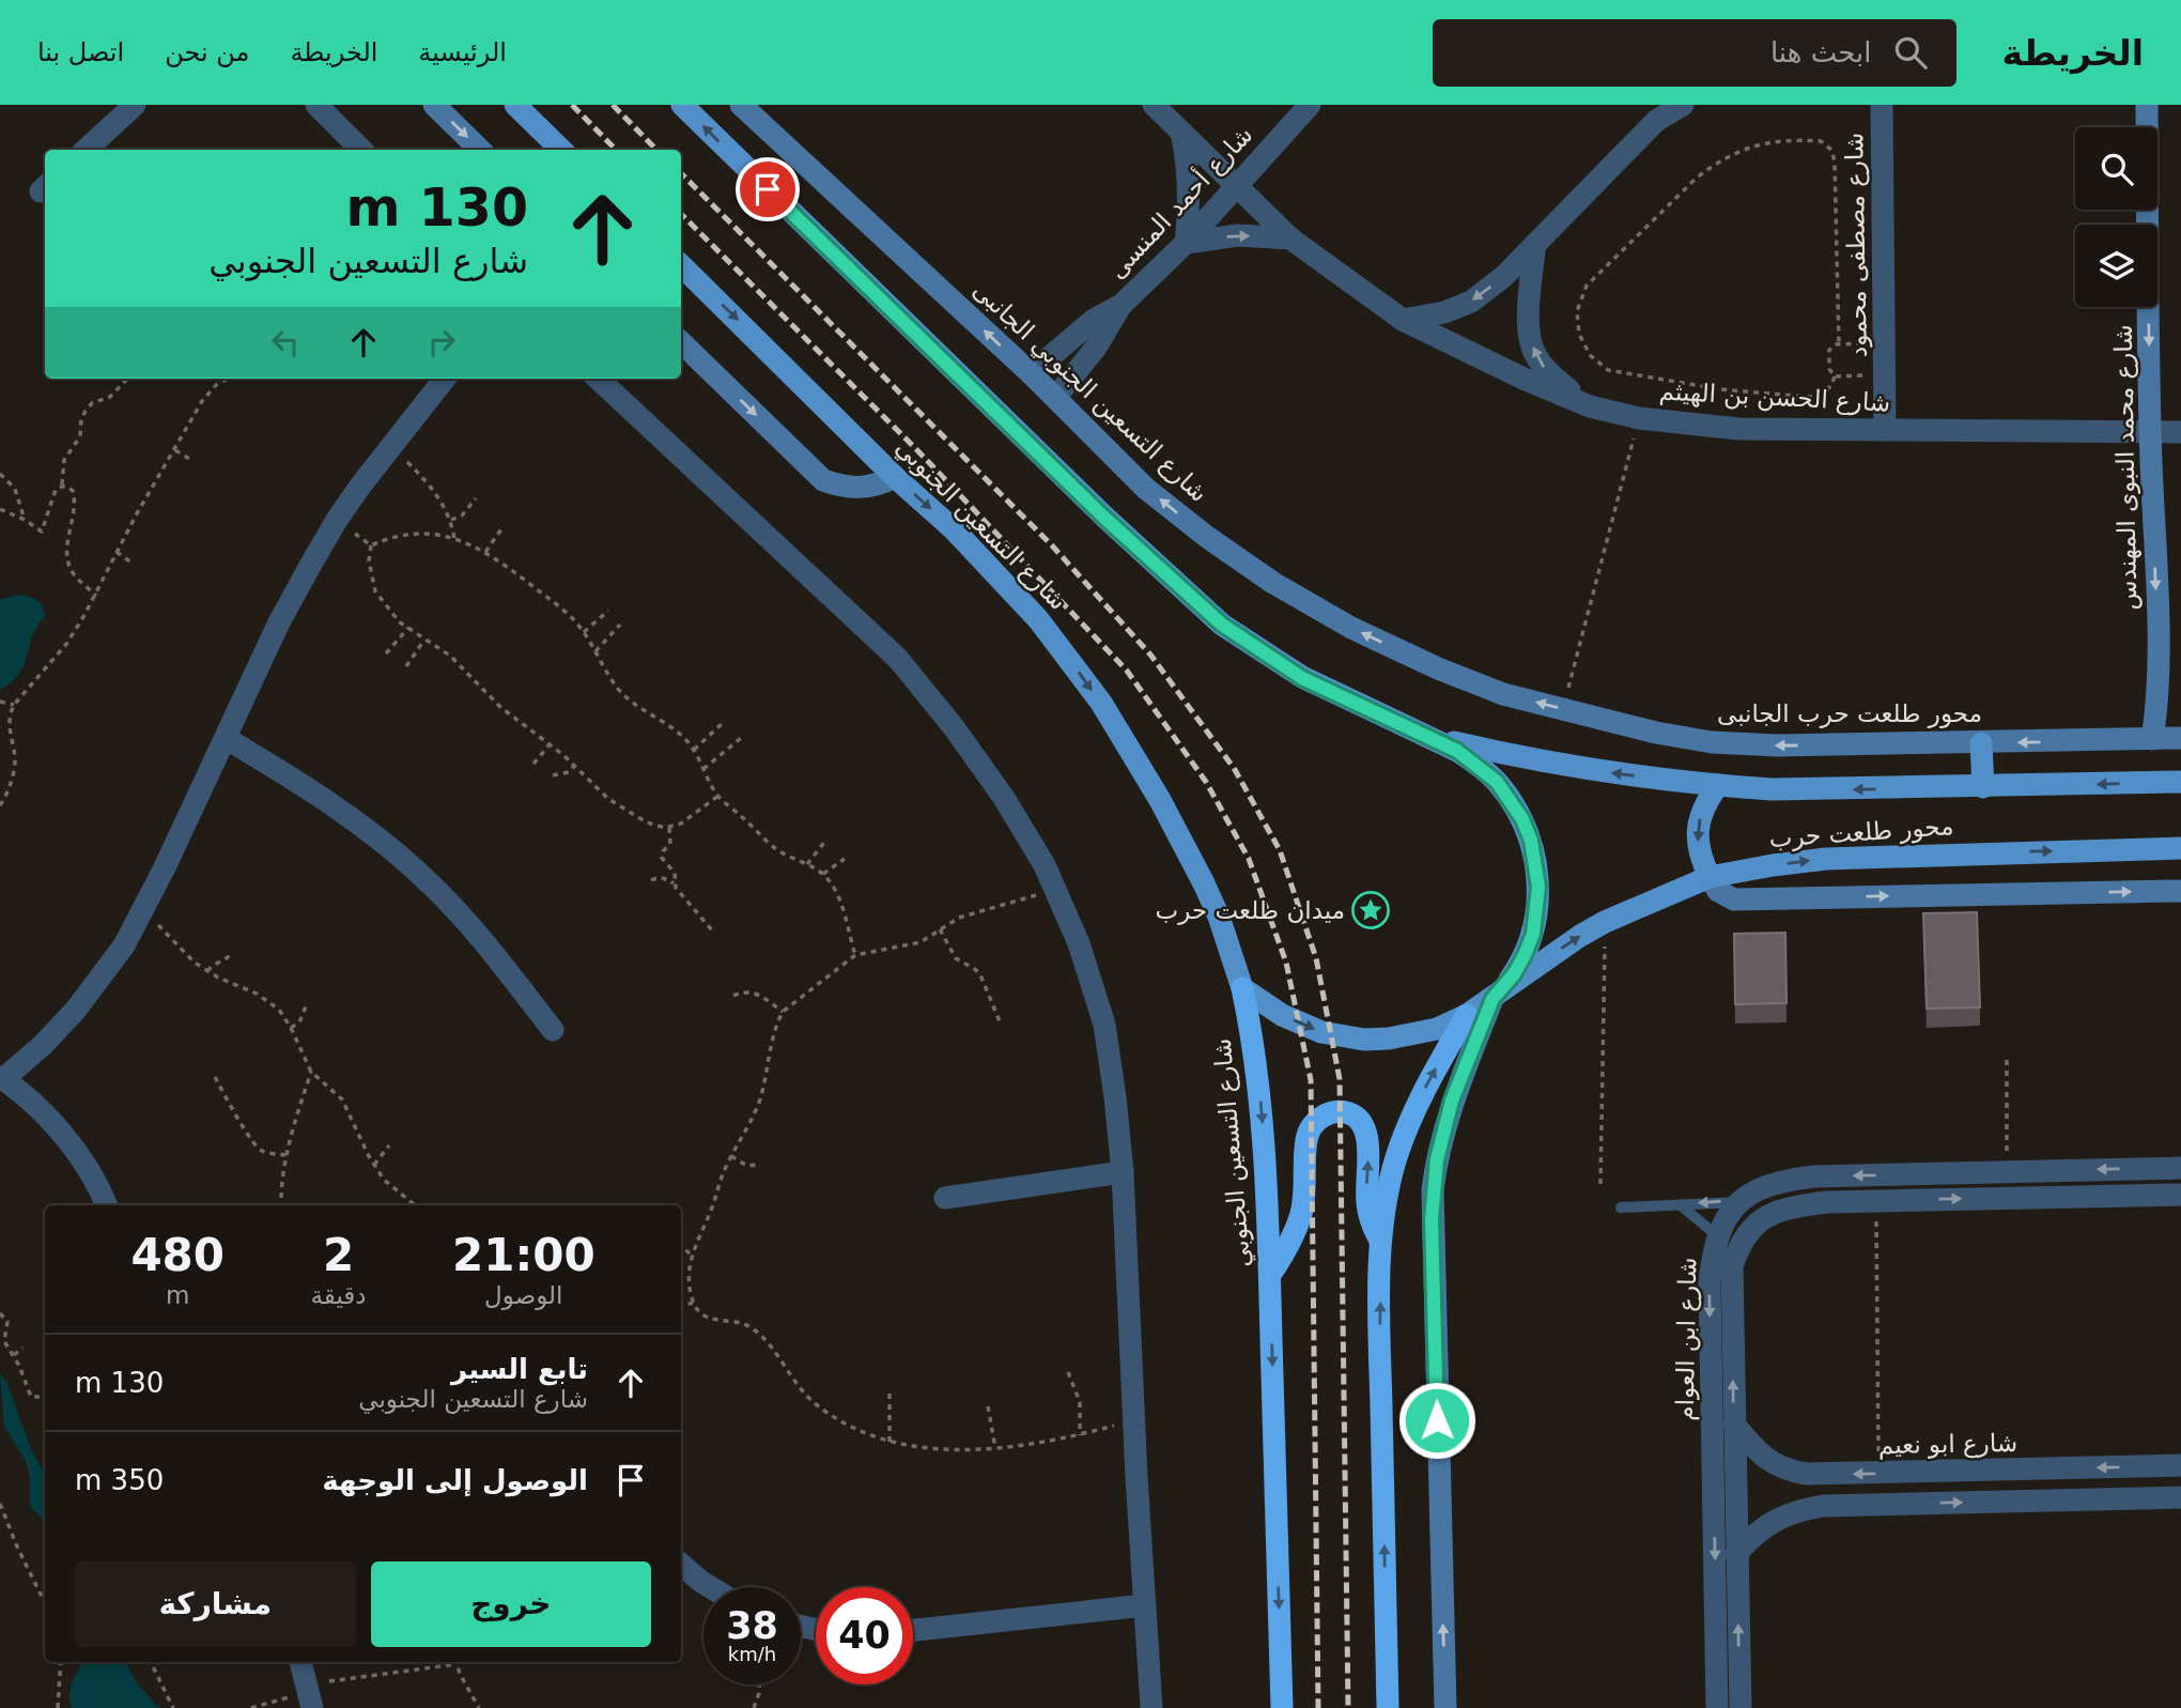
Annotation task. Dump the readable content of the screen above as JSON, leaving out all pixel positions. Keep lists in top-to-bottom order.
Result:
{
  "streets": {
    "highway": ["شارع التسعين الجنوبي"],
    "main road": ["محور طلعت حرب"],
    "street": [
      "شارع أحمد المنسى",
      "شارع مصطفى محمود",
      "شارع التسعين الجنوبي الجانبى",
      "شارع الحسن بن الهيثم",
      "شارع محمد النبوى المهندس",
      "محور طلعت حرب الجانبى",
      "شارع ابن العوام",
      "شارع ابو نعيم"
    ]
  },
  "crossings": [
    ["شارع أحمد المنسى", "شارع التسعين الجنوبي الجانبى"],
    ["شارع أحمد المنسى", "شارع الحسن بن الهيثم"],
    ["شارع مصطفى محمود", "شارع الحسن بن الهيثم"],
    ["شارع التسعين الجنوبي الجانبى", "محور طلعت حرب الجانبى"],
    ["شارع الحسن بن الهيثم", "شارع محمد النبوى المهندس"],
    ["شارع محمد النبوى المهندس", "محور طلعت حرب الجانبى"],
    ["شارع التسعين الجنوبي", "محور طلعت حرب"],
    ["شارع ابن العوام", "شارع ابو نعيم"]
  ],
  "one_way": ["شارع التسعين الجنوبي الجانبى", "شارع محمد النبوى المهندس", "شارع التسعين الجنوبي"],
  "places": {
    "place": ["ميدان طلعت حرب"]
  },
  "page": {
    "header": "الخريطة",
    "search": "ابحث هنا",
    "nav": [
      "الرئيسية",
      "الخريطة",
      "من نحن",
      "اتصل بنا"
    ],
    "turn": ["130 m", "شارع التسعين الجنوبي"],
    "eta": [
      "21:00",
      "الوصول",
      "2",
      "دقيقة",
      "480",
      "m"
    ],
    "list": [
      {
        "name": "تابع السير",
        "note": "شارع التسعين الجنوبي",
        "value": "130 m"
      },
      {
        "name": "الوصول إلى الوجهة",
        "value": "350 m"
      }
    ],
    "buttons": ["خروج", "مشاركة"],
    "speed": "38 km/h",
    "limit": "40"
  }
}
